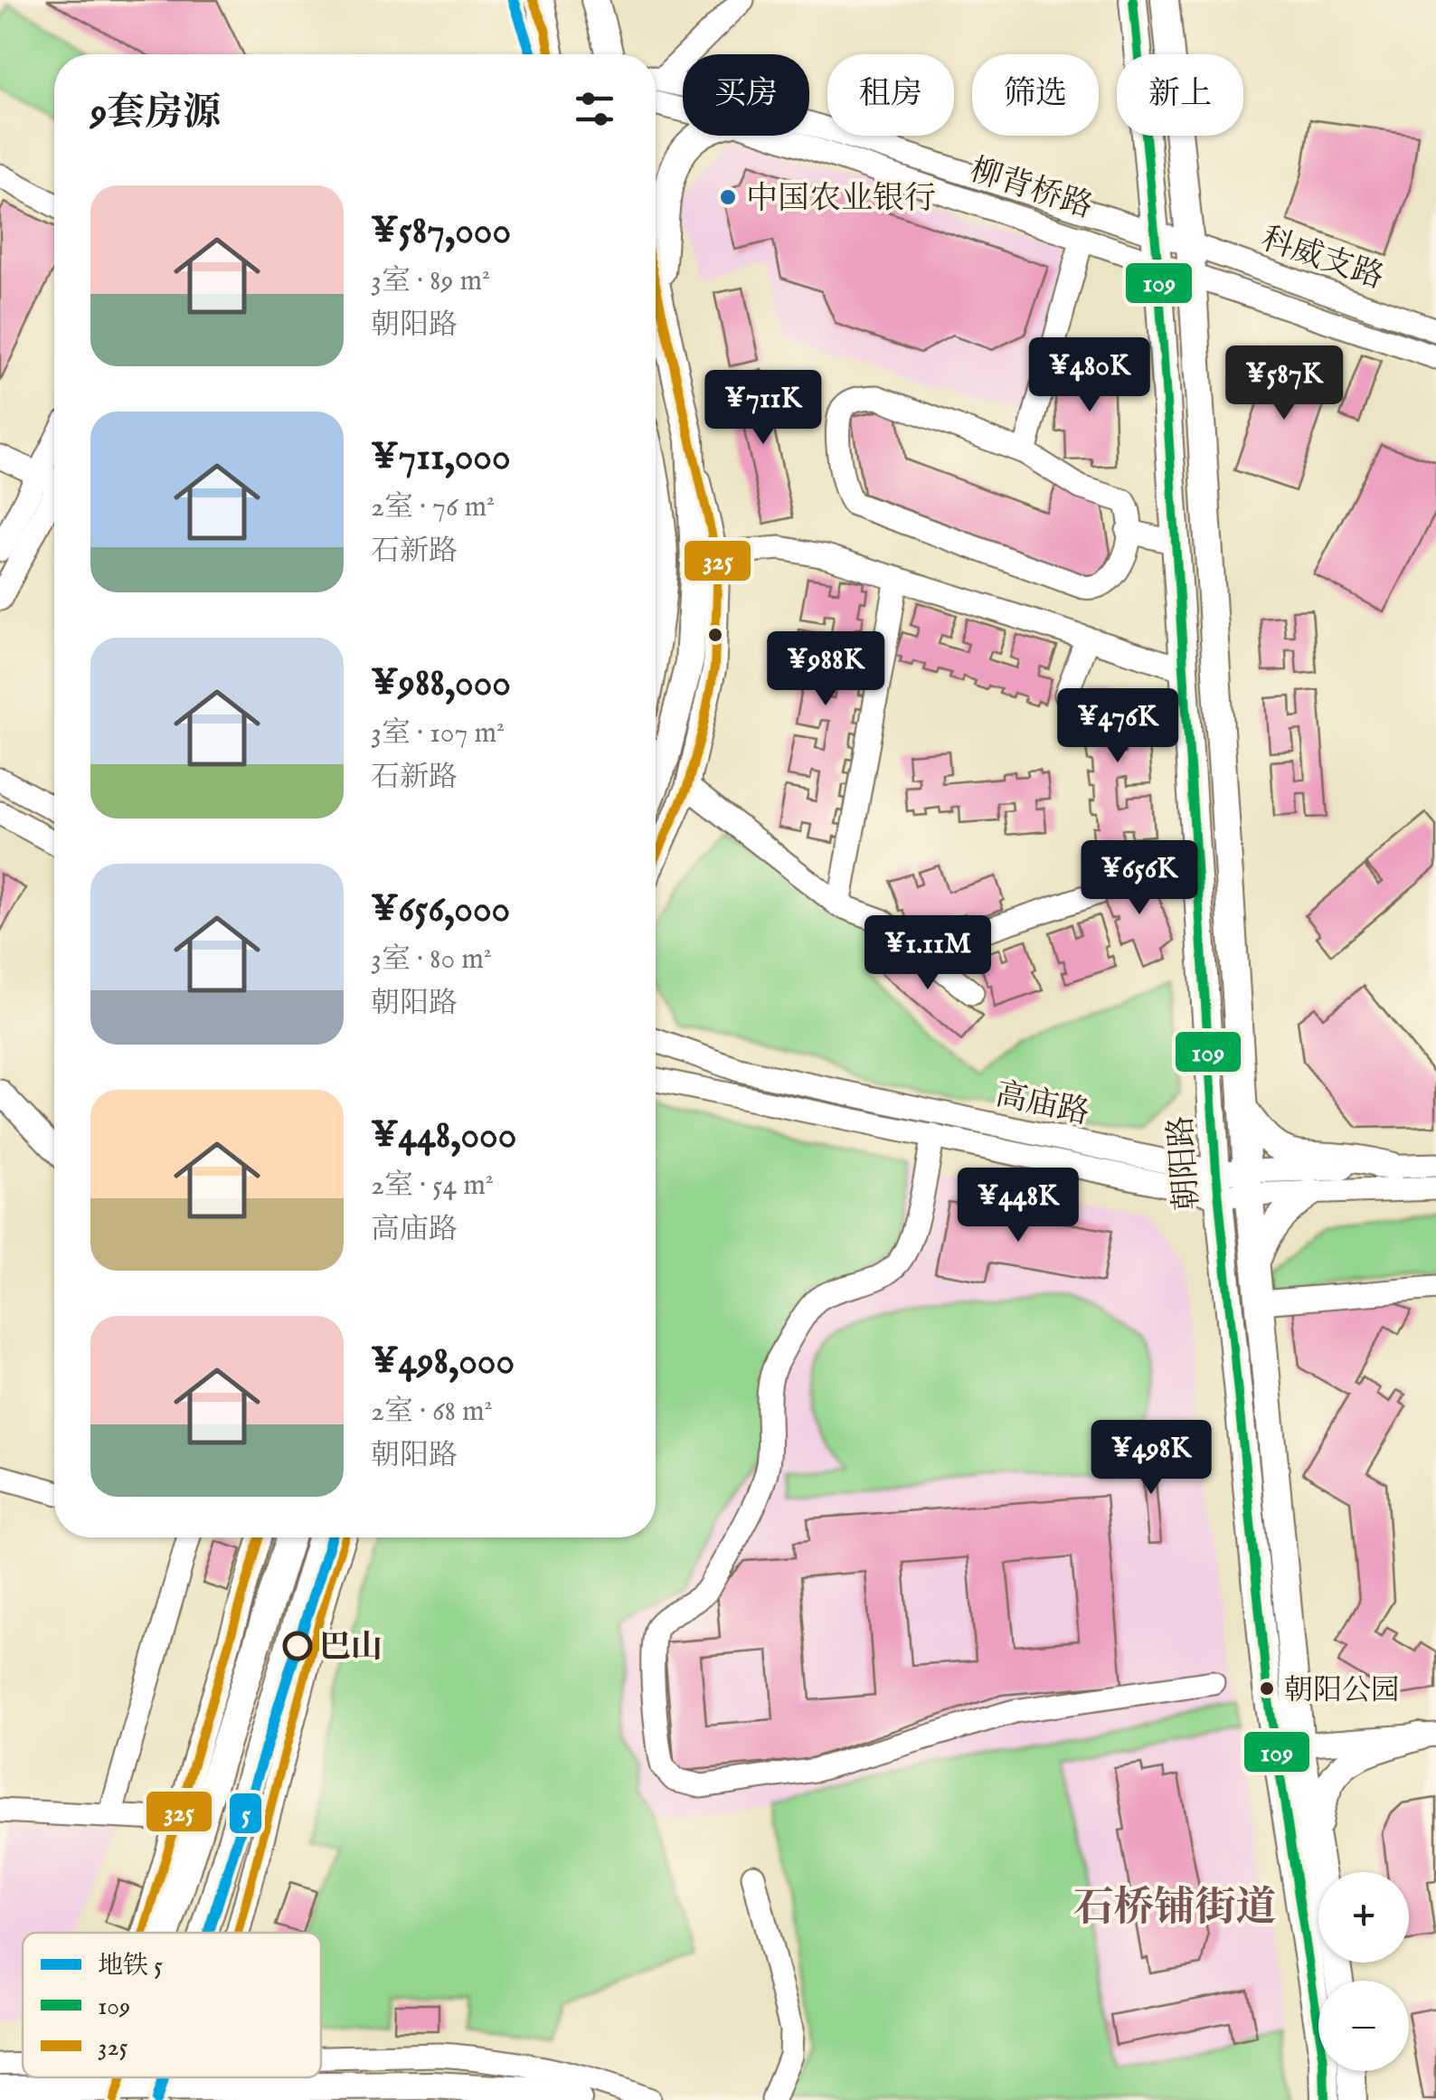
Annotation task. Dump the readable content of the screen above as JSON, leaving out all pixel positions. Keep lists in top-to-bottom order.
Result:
{
  "streets": {
    "main road": ["朝阳路"],
    "street": ["柳背桥路", "科威支路", "高庙路"]
  },
  "crossings": [
    ["柳背桥路", "科威支路"],
    ["柳背桥路", "朝阳路"],
    ["科威支路", "朝阳路"],
    ["高庙路", "朝阳路"]
  ],
  "districts": ["石桥铺街道"],
  "places": ["中国农业银行", "巴山", "朝阳公园"],
  "lines": ["metro line 5", "transit line 109", "transit line 325"],
  "legend": ["地铁 5", "109", "325"],
  "page": {
    "chip": [
      "买房",
      "租房",
      "筛选",
      "新上"
    ],
    "heading": "9套房源",
    "list": [
      {
        "name": "¥587,000",
        "note": "3室 · 89 m² · 朝阳路"
      },
      {
        "name": "¥711,000",
        "note": "2室 · 76 m² · 石新路"
      },
      {
        "name": "¥988,000",
        "note": "3室 · 107 m² · 石新路"
      },
      {
        "name": "¥656,000",
        "note": "3室 · 80 m² · 朝阳路"
      },
      {
        "name": "¥448,000",
        "note": "2室 · 54 m² · 高庙路"
      },
      {
        "name": "¥498,000",
        "note": "2室 · 68 m² · 朝阳路"
      }
    ],
    "price": [
      "¥480K",
      "¥587K",
      "¥711K",
      "¥988K",
      "¥476K",
      "¥656K",
      "¥1.11M",
      "¥448K",
      "¥498K"
    ],
    "map_buttons": ["+", "−"]
  }
}
